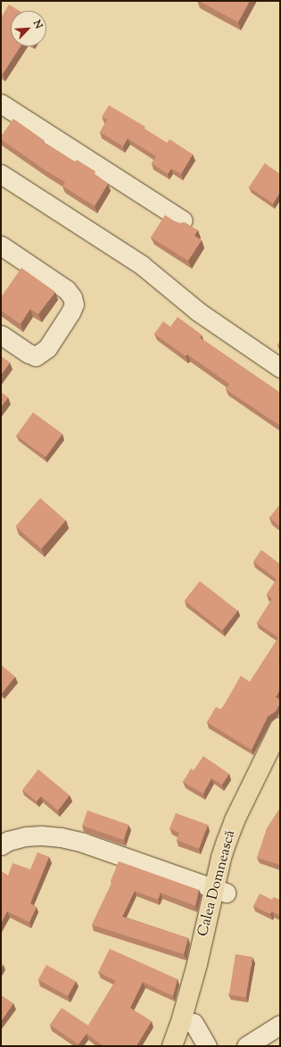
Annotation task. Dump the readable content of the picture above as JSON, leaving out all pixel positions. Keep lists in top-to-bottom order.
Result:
{
  "streets": {
    "main road": ["Calea Domnească"]
  },
  "north": "top right"
}
